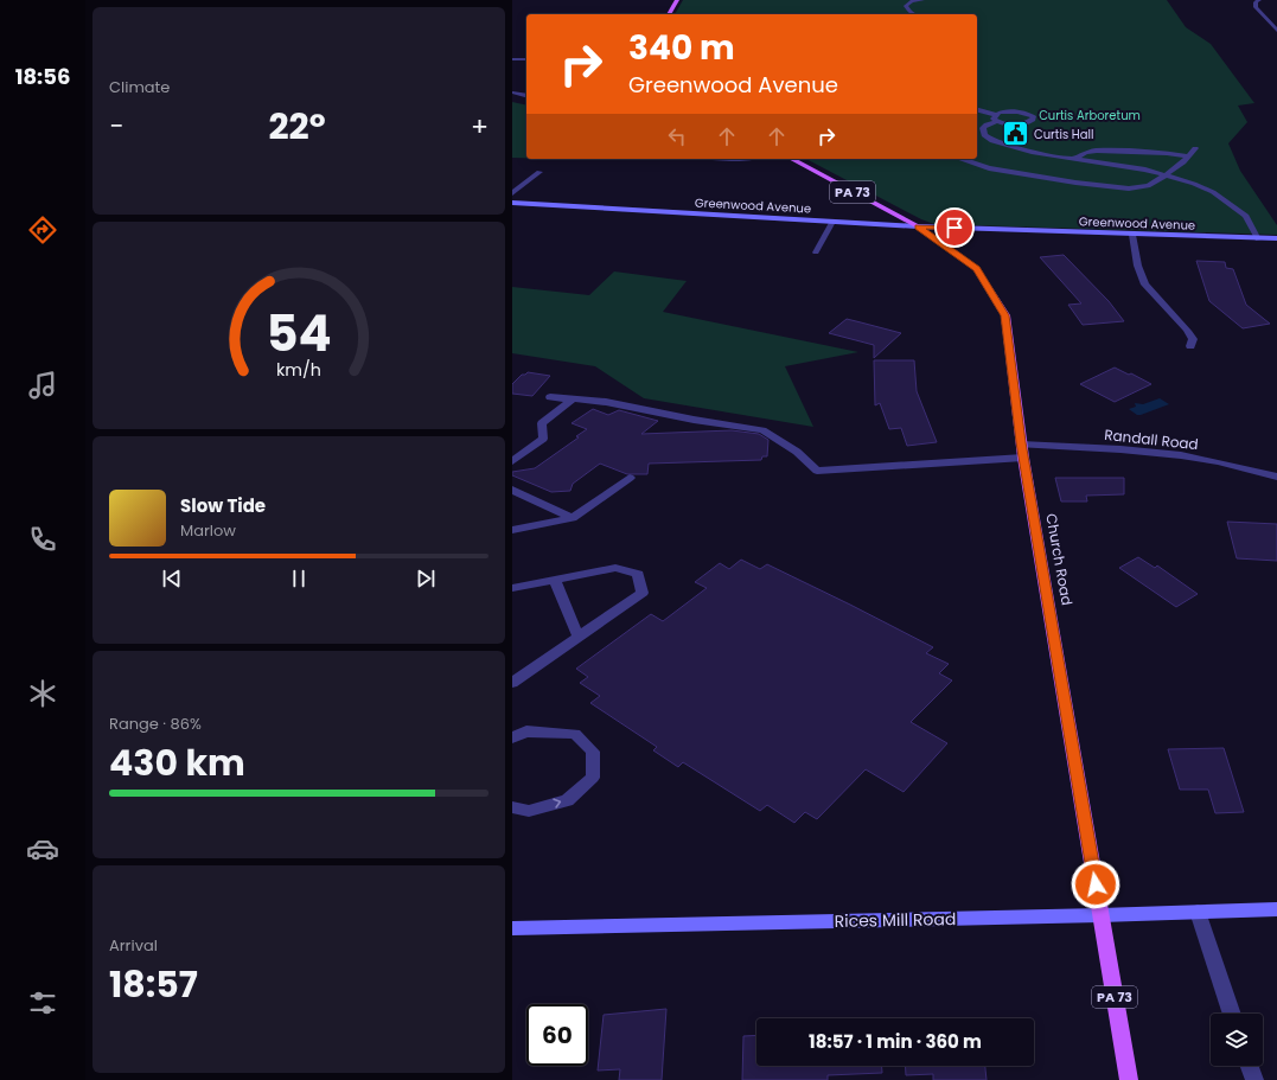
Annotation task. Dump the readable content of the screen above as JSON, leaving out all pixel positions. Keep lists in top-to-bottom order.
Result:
{
  "streets": {
    "main road": [
      "PA 73",
      "Greenwood Avenue",
      "Church Road",
      "Rices Mill Road"
    ],
    "street": ["Randall Road"]
  },
  "crossings": [
    ["Greenwood Avenue", "Church Road"],
    ["Randall Road", "Church Road"],
    ["Church Road", "Rices Mill Road"]
  ],
  "parks": ["Curtis Arboretum"],
  "places": {
    "public building": ["Curtis Hall"]
  },
  "page": {
    "tabs": "18:56",
    "tile": [
      "Climate",
      ["Range · 86%", "430 km"],
      ["Arrival", "18:57"]
    ],
    "turn": ["340 m", "Greenwood Avenue"],
    "heat": ["−", "22°", "+"],
    "song": ["Slow Tide", "Marlow"],
    "limit": "60",
    "trip": "18:57 · 1 min · 360 m",
    "gauge": ["54", "km/h"]
  }
}
